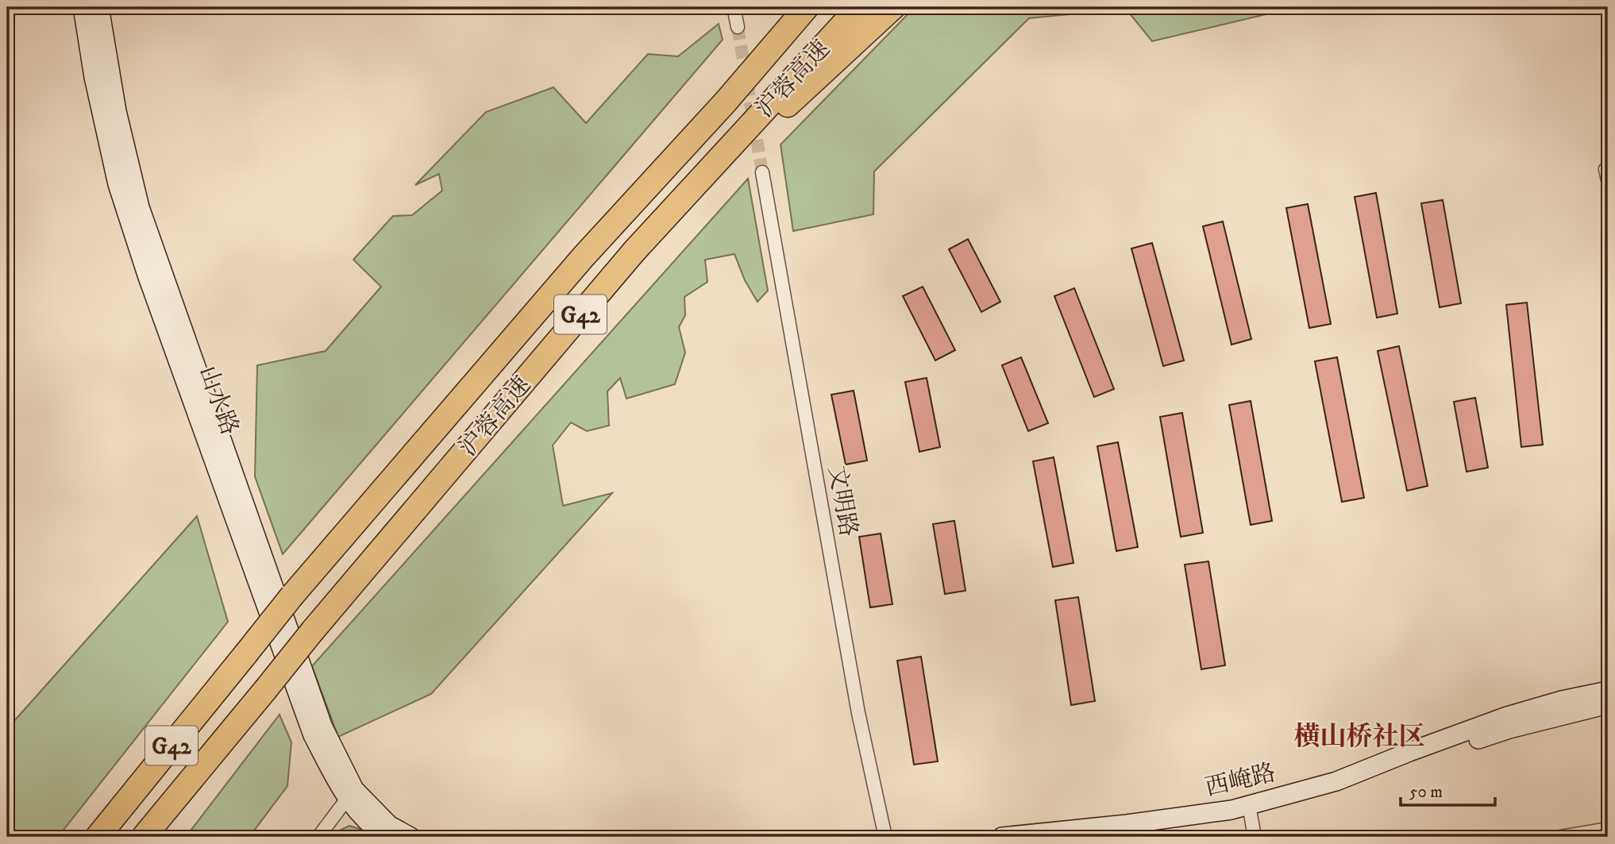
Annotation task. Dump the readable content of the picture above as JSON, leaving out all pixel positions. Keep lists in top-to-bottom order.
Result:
{
  "streets": {
    "highway": ["沪蓉高速", "G42"],
    "street": ["山水路", "文明路", "西崦路"]
  },
  "districts": ["横山桥社区"],
  "scale_bar": "50 m"
}
